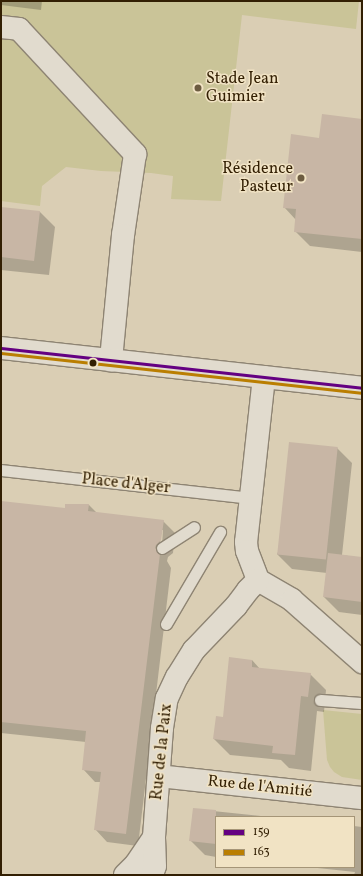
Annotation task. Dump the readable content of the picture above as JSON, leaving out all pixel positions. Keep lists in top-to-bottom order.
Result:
{
  "streets": {
    "street": ["Rue de la Paix", "Rue de l'Amitié"],
    "lane": ["Place d'Alger"]
  },
  "crossings": [
    ["Rue de la Paix", "Rue de l'Amitié"]
  ],
  "places": ["Stade Jean Guimier", "Résidence Pasteur"],
  "lines": ["transit line 159", "transit line 163"],
  "legend": ["159", "163"]
}
